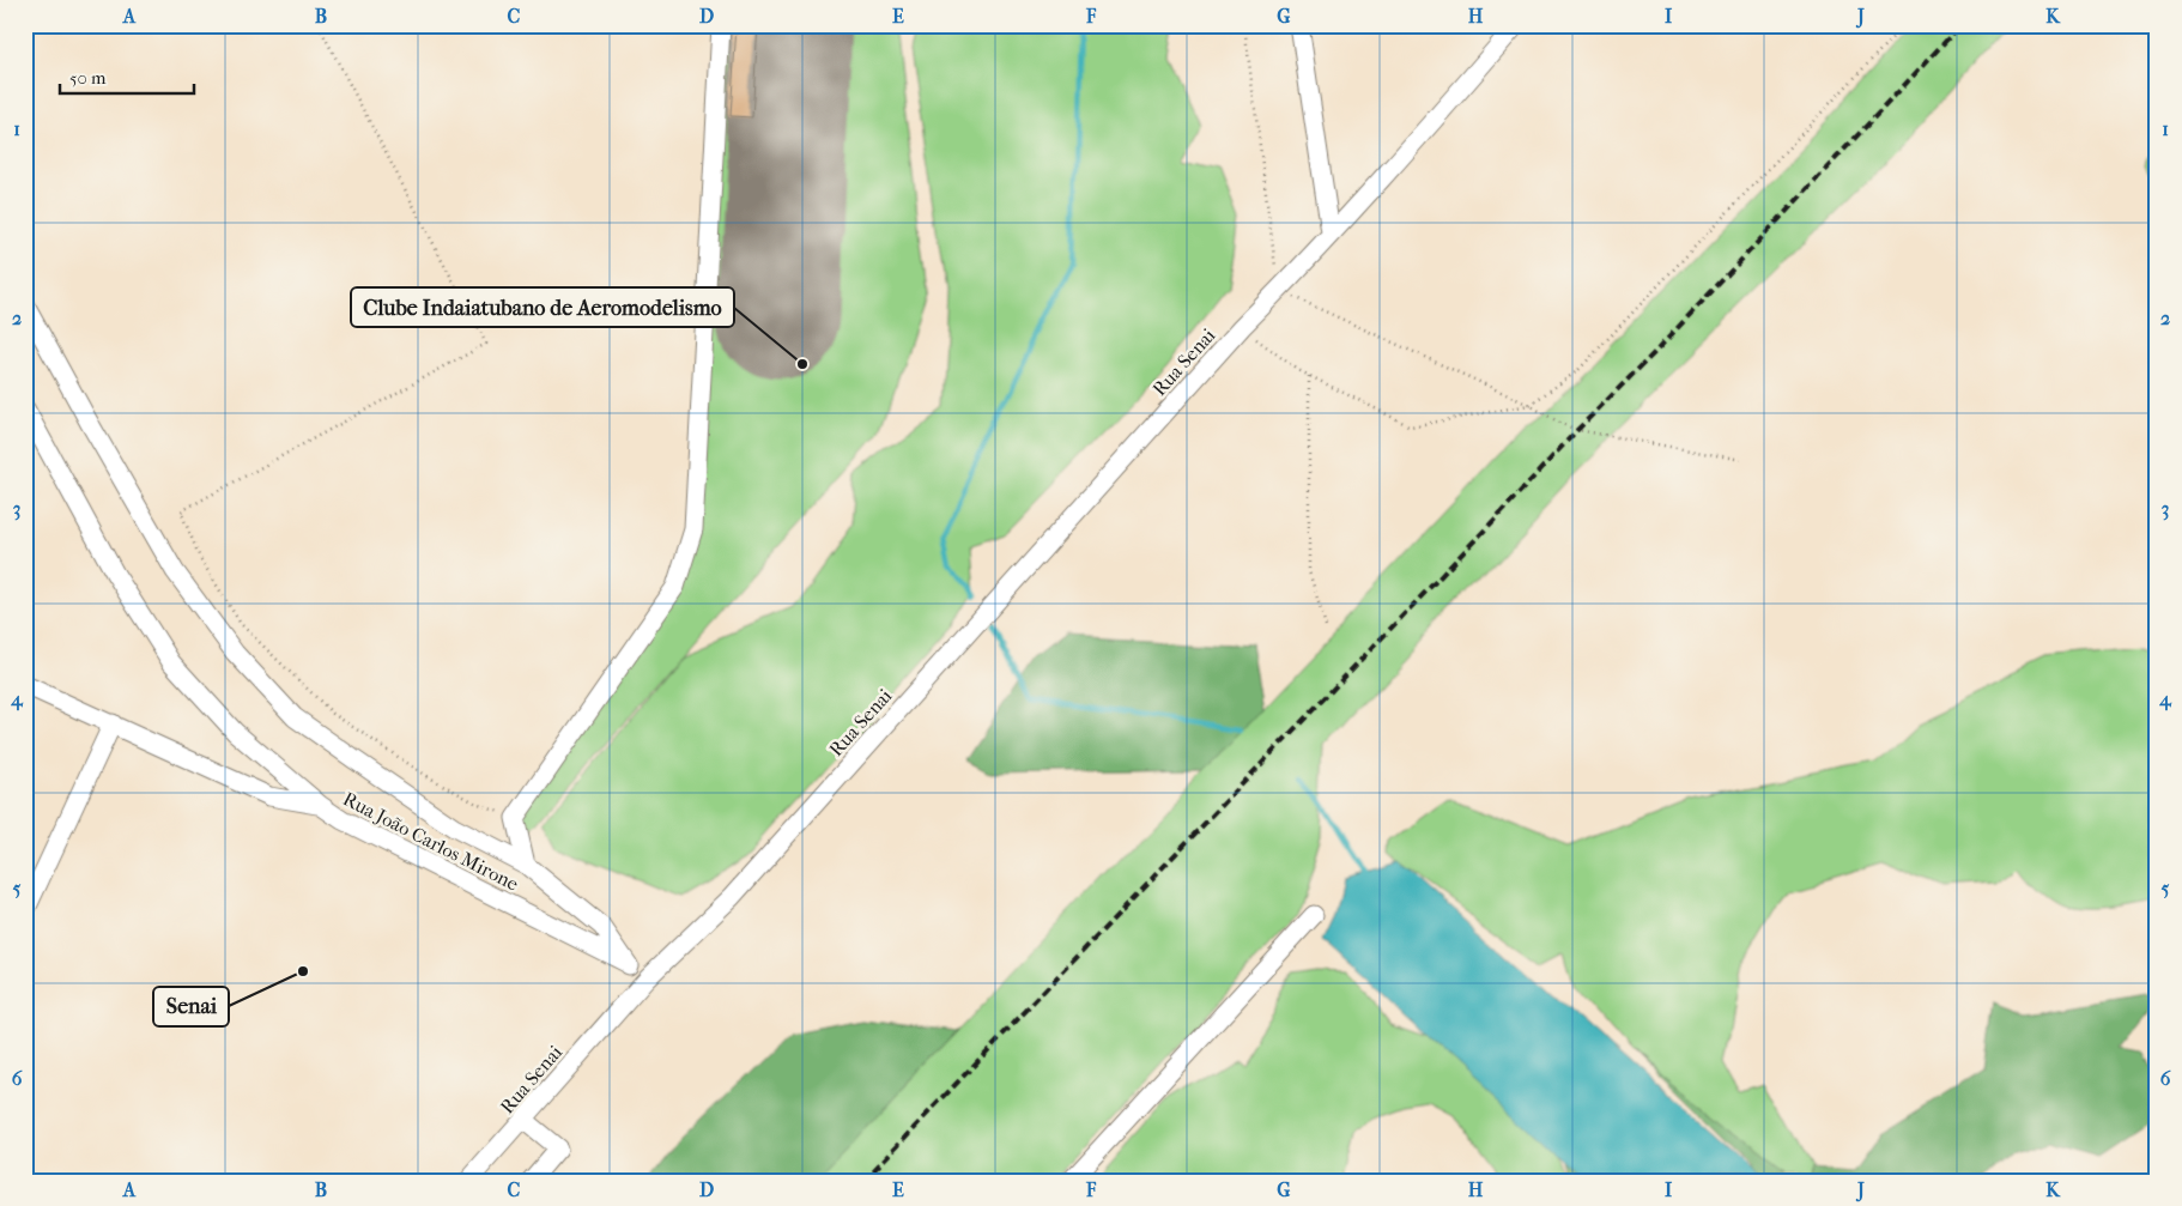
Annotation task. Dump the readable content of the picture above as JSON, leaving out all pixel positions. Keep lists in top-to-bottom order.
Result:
{
  "streets": {
    "street": ["Rua Senai", "Rua João Carlos Mirone"]
  },
  "crossings": [
    ["Rua Senai", "Rua João Carlos Mirone"]
  ],
  "places": ["Clube Indaiatubano de Aeromodelismo", "Senai"],
  "scale_bar": "50 m",
  "grid": {
    "columns": [
      "A",
      "B",
      "C",
      "D",
      "E",
      "F",
      "G",
      "H",
      "I",
      "J",
      "K"
    ],
    "rows": [
      "1",
      "2",
      "3",
      "4",
      "5",
      "6"
    ]
  }
}
